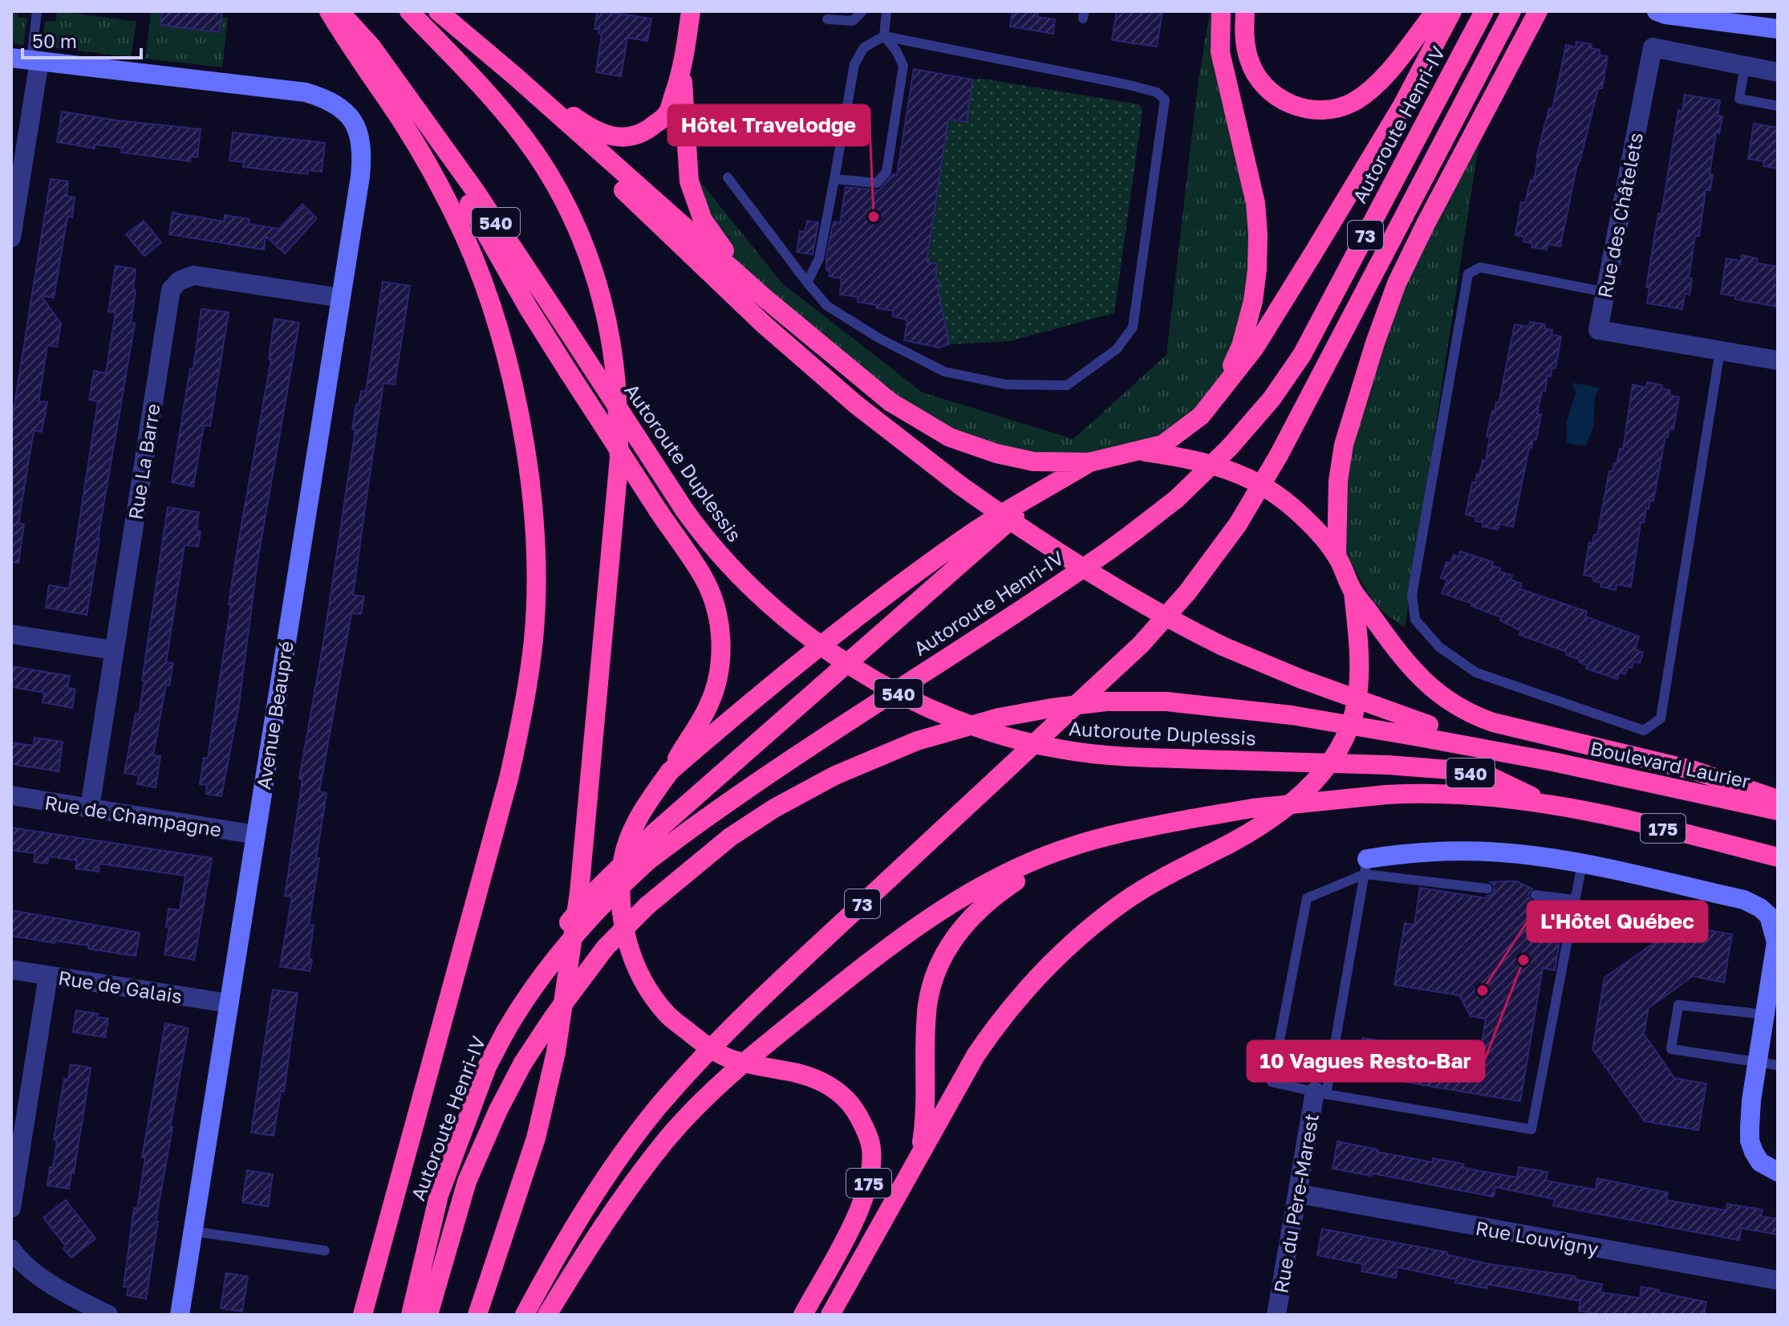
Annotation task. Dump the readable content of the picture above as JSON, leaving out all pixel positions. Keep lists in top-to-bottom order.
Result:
{
  "streets": {
    "highway": [
      "Autoroute Henri-IV",
      "540",
      "73",
      "Autoroute Duplessis",
      "Boulevard Laurier",
      "175"
    ],
    "street": [
      "Rue des Châtelets",
      "Rue La Barre",
      "Avenue Beaupré",
      "Rue de Champagne",
      "Rue de Galais",
      "Rue du Père-Marest",
      "Rue Louvigny"
    ]
  },
  "crossings": [
    ["540", "Boulevard Laurier"],
    ["Rue La Barre", "Avenue Beaupré"],
    ["Rue La Barre", "Rue de Champagne"],
    ["Autoroute Duplessis", "175"],
    ["Avenue Beaupré", "Rue de Champagne"],
    ["Avenue Beaupré", "Rue de Galais"],
    ["Rue du Père-Marest", "Rue Louvigny"]
  ],
  "places": ["Hôtel Travelodge", "10 Vagues Resto-Bar", "L'Hôtel Québec"],
  "scale_bar": "50 m"
}
